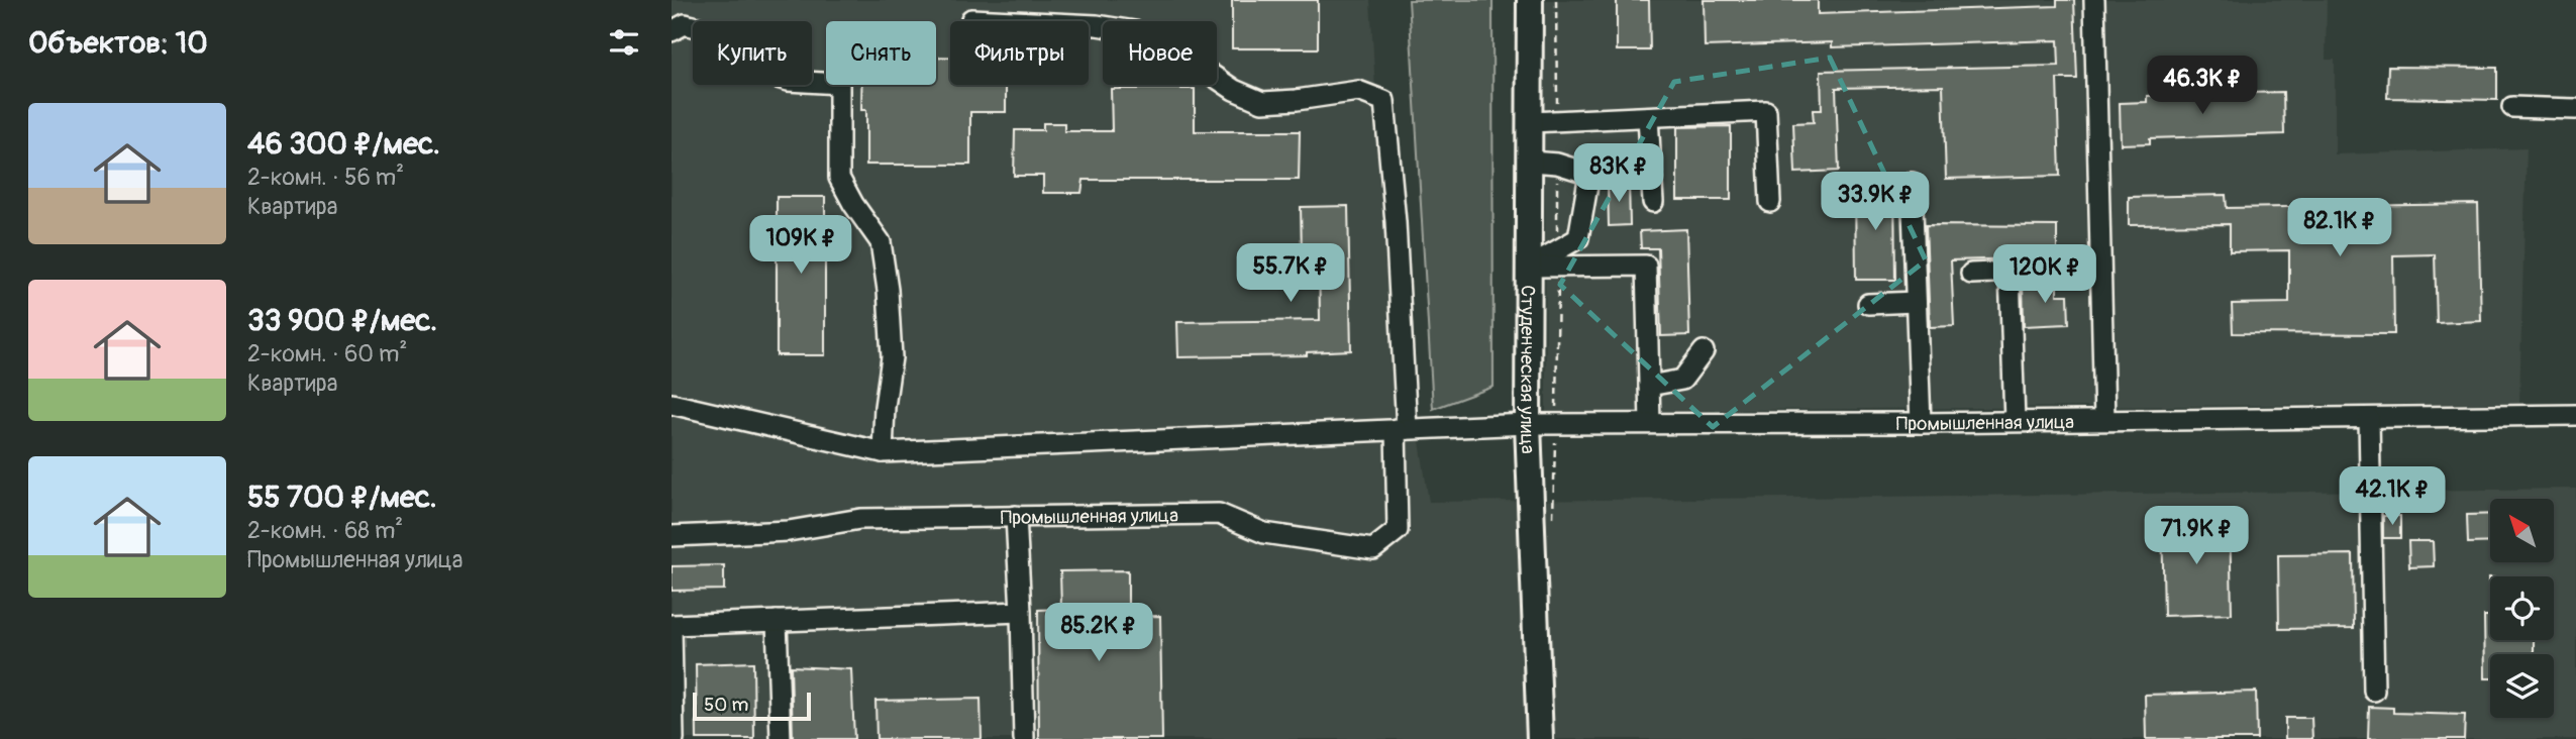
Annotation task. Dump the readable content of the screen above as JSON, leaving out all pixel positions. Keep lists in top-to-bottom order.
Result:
{
  "streets": {
    "main road": ["Студенческая улица"],
    "street": ["Промышленная улица"]
  },
  "crossings": [
    ["Студенческая улица", "Промышленная улица"]
  ],
  "scale_bar": "50 m",
  "north": "top left",
  "page": {
    "heading": "Объектов: 10",
    "chip": [
      "Купить",
      "Снять",
      "Фильтры",
      "Новое"
    ],
    "price": [
      "46.3K ₽",
      "83K ₽",
      "33.9K ₽",
      "82.1K ₽",
      "109K ₽",
      "55.7K ₽",
      "120K ₽",
      "42.1K ₽",
      "71.9K ₽",
      "85.2K ₽"
    ],
    "list": [
      {
        "name": "46 300 ₽/мес.",
        "note": "2-комн. · 56 m² · Квартира"
      },
      {
        "name": "33 900 ₽/мес.",
        "note": "2-комн. · 60 m² · Квартира"
      },
      {
        "name": "55 700 ₽/мес.",
        "note": "2-комн. · 68 m² · Промышленная улица"
      }
    ],
    "scale": "50 m"
  }
}
